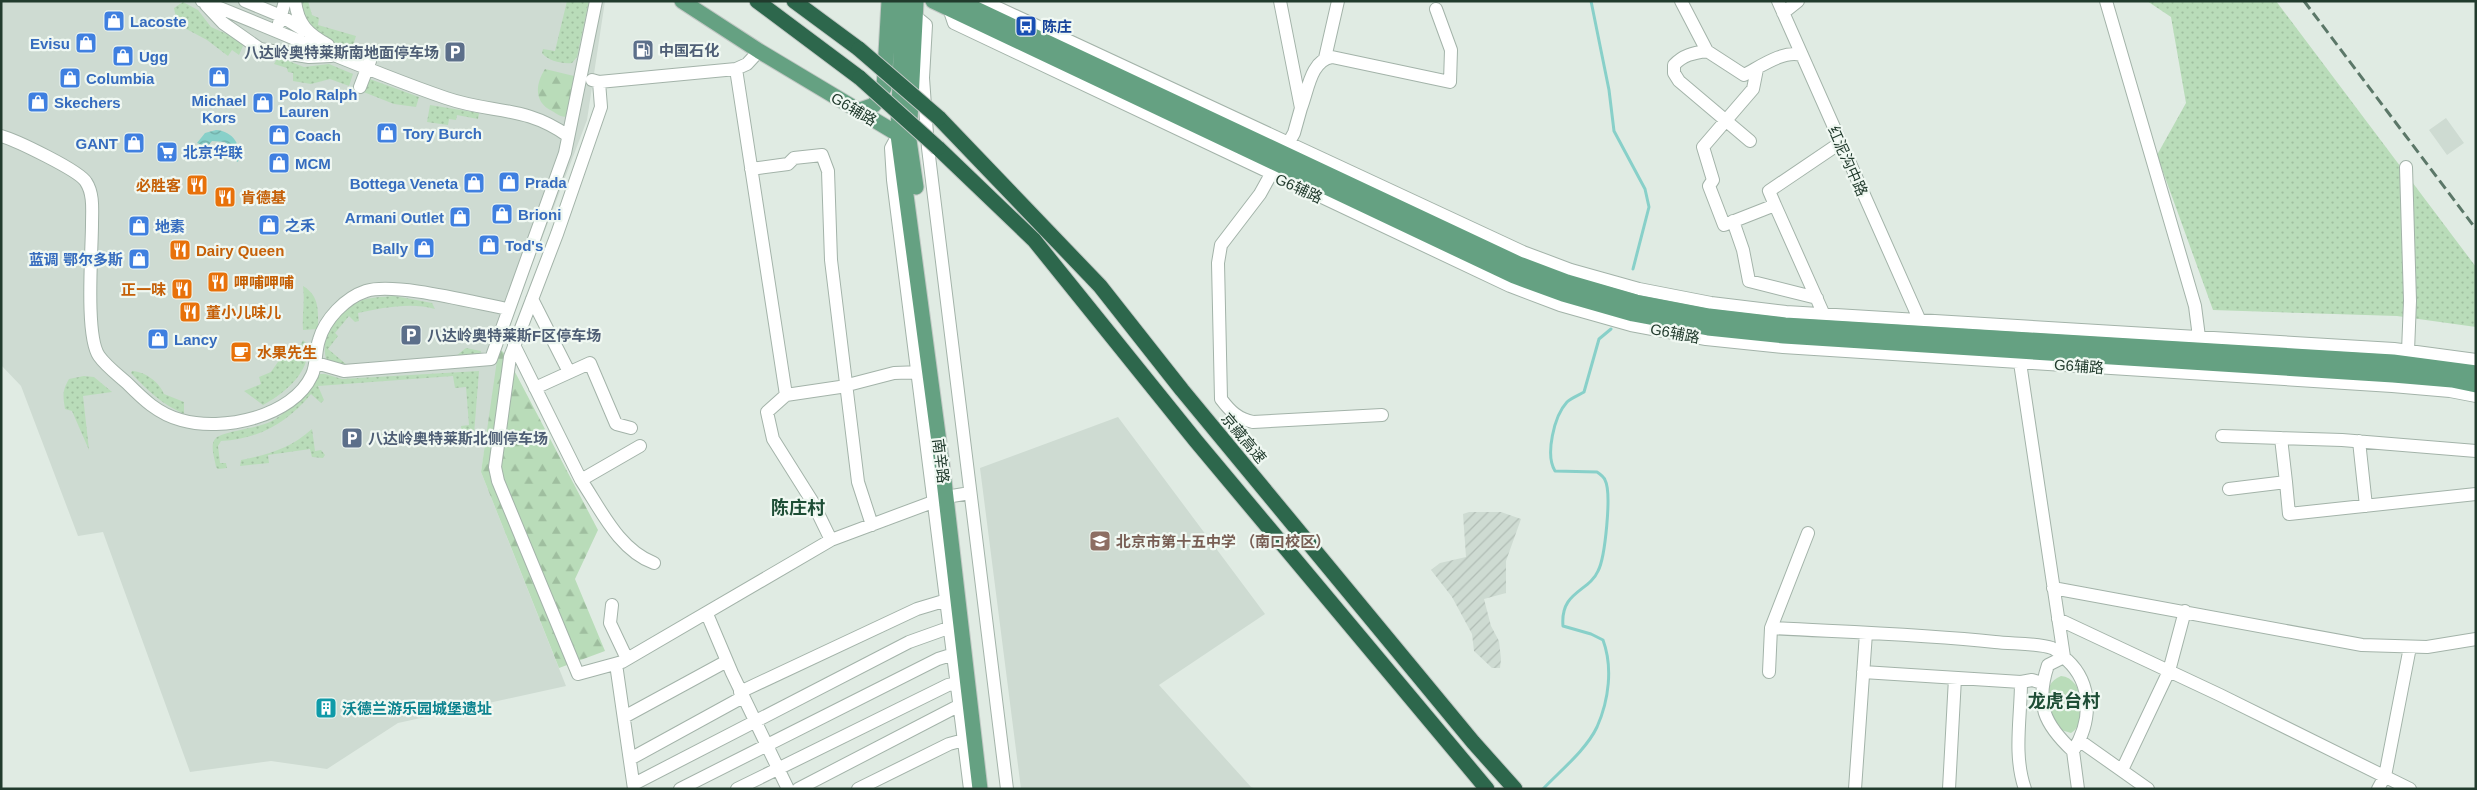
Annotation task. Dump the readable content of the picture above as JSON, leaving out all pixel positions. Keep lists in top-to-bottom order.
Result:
{
  "streets": {
    "highway": ["京藏高速"],
    "main road": ["G6辅路", "南辛路"],
    "street": ["红泥沟中路"]
  },
  "crossings": [
    ["G6辅路", "红泥沟中路"],
    ["G6辅路", "南辛路"]
  ],
  "districts": ["陈庄村", "龙虎台村"],
  "places": {
    "shop": [
      "Lacoste",
      "Evisu",
      "Ugg",
      "Michael Kors",
      "Columbia",
      "Skechers",
      "Polo Ralph Lauren",
      "Tory Burch",
      "Coach",
      "GANT",
      "MCM",
      "Prada",
      "Bottega Veneta",
      "Brioni",
      "Armani Outlet",
      "之禾",
      "地素",
      "Tod's",
      "Bally",
      "蓝调 鄂尔多斯",
      "Lancy"
    ],
    "bus stop": ["陈庄"],
    "fuel station": ["中国石化"],
    "parking": ["八达岭奥特莱斯南地面停车场", "八达岭奥特莱斯F区停车场", "八达岭奥特莱斯北侧停车场"],
    "supermarket": ["北京华联"],
    "restaurant": [
      "必胜客",
      "肯德基",
      "Dairy Queen",
      "呷哺呷哺",
      "正一味",
      "董小儿味儿"
    ],
    "cafe": ["水果先生"],
    "school or university": ["北京市第十五中学 （南口校区）"],
    "building": ["沃德兰游乐园城堡遗址"]
  }
}
